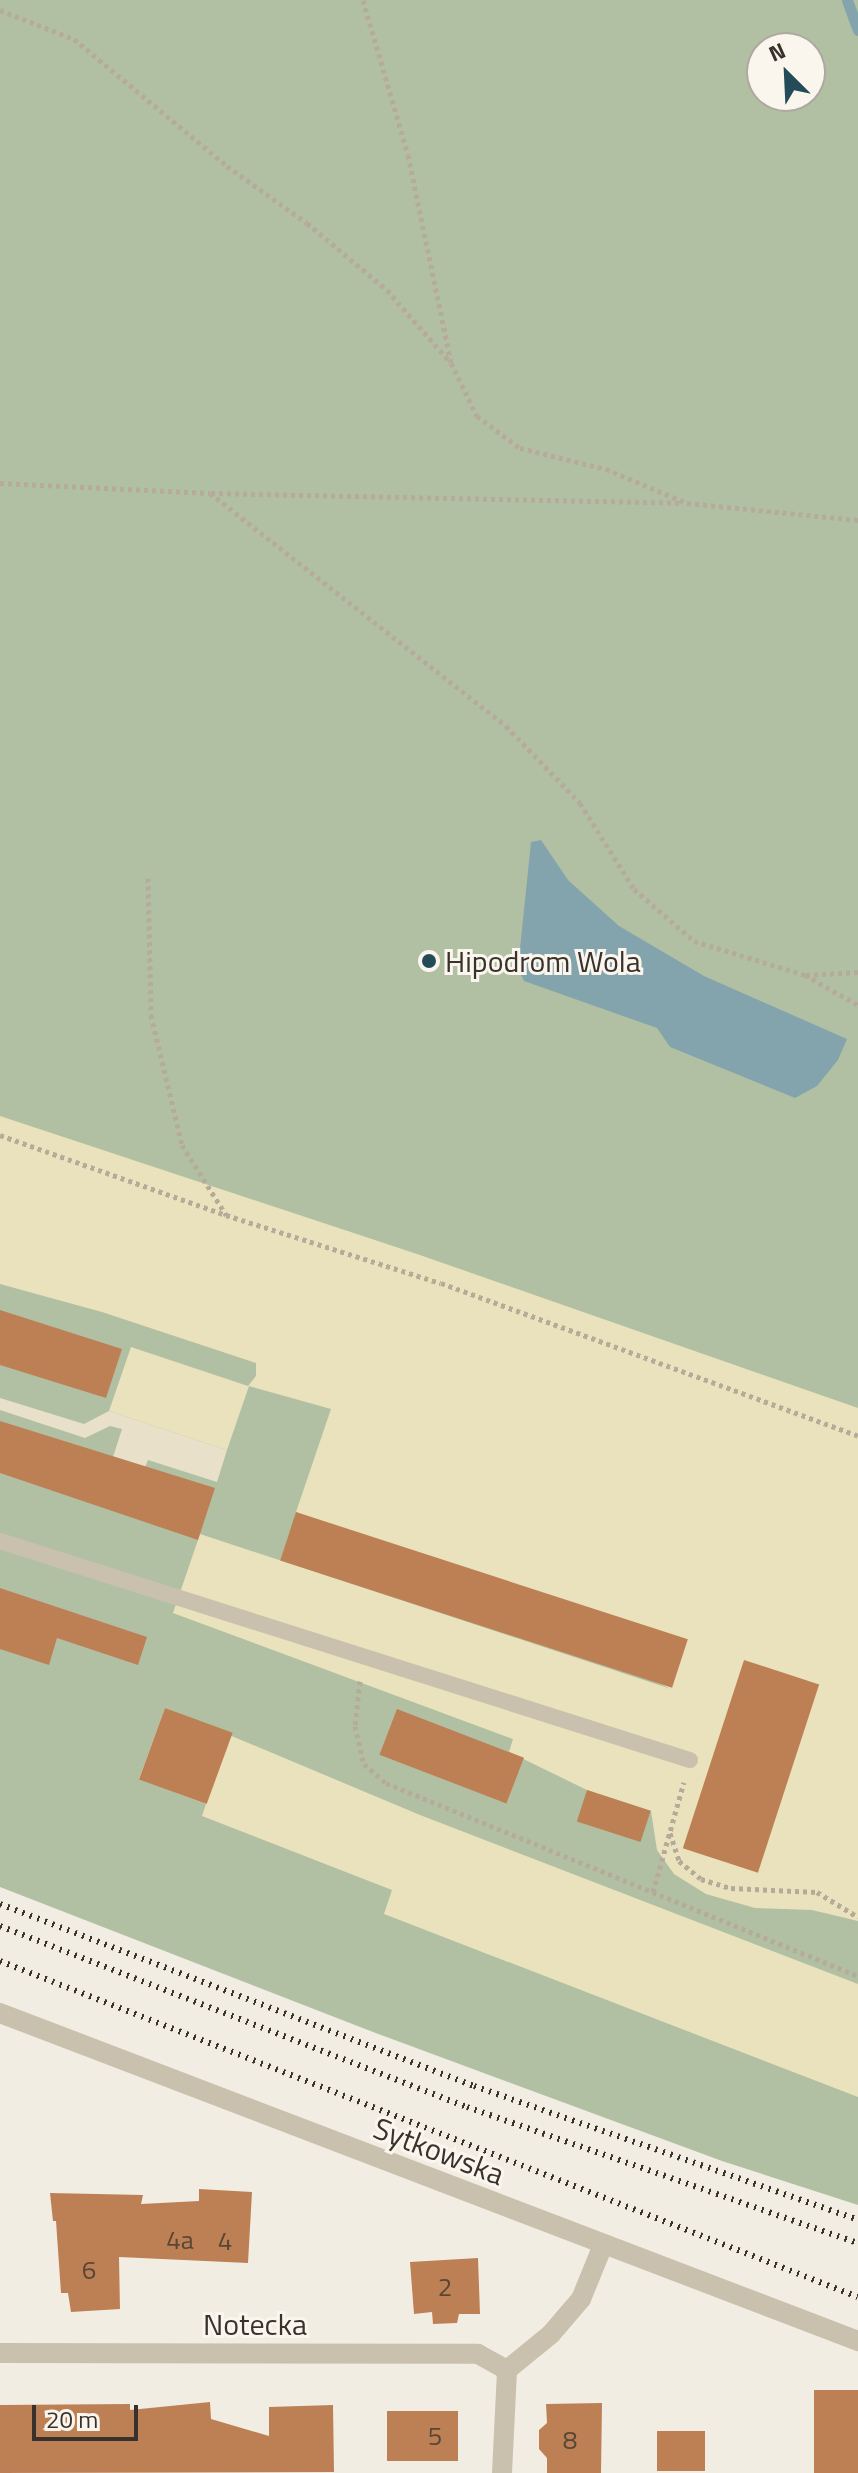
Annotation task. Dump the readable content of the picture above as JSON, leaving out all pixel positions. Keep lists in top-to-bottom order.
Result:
{
  "streets": {
    "street": ["Sytkowska", "Notecka"]
  },
  "places": ["Hipodrom Wola"],
  "house_numbers": [
    "4a",
    "4",
    "6",
    "2",
    "5",
    "8"
  ],
  "scale_bar": "20 m",
  "north": "top left"
}
